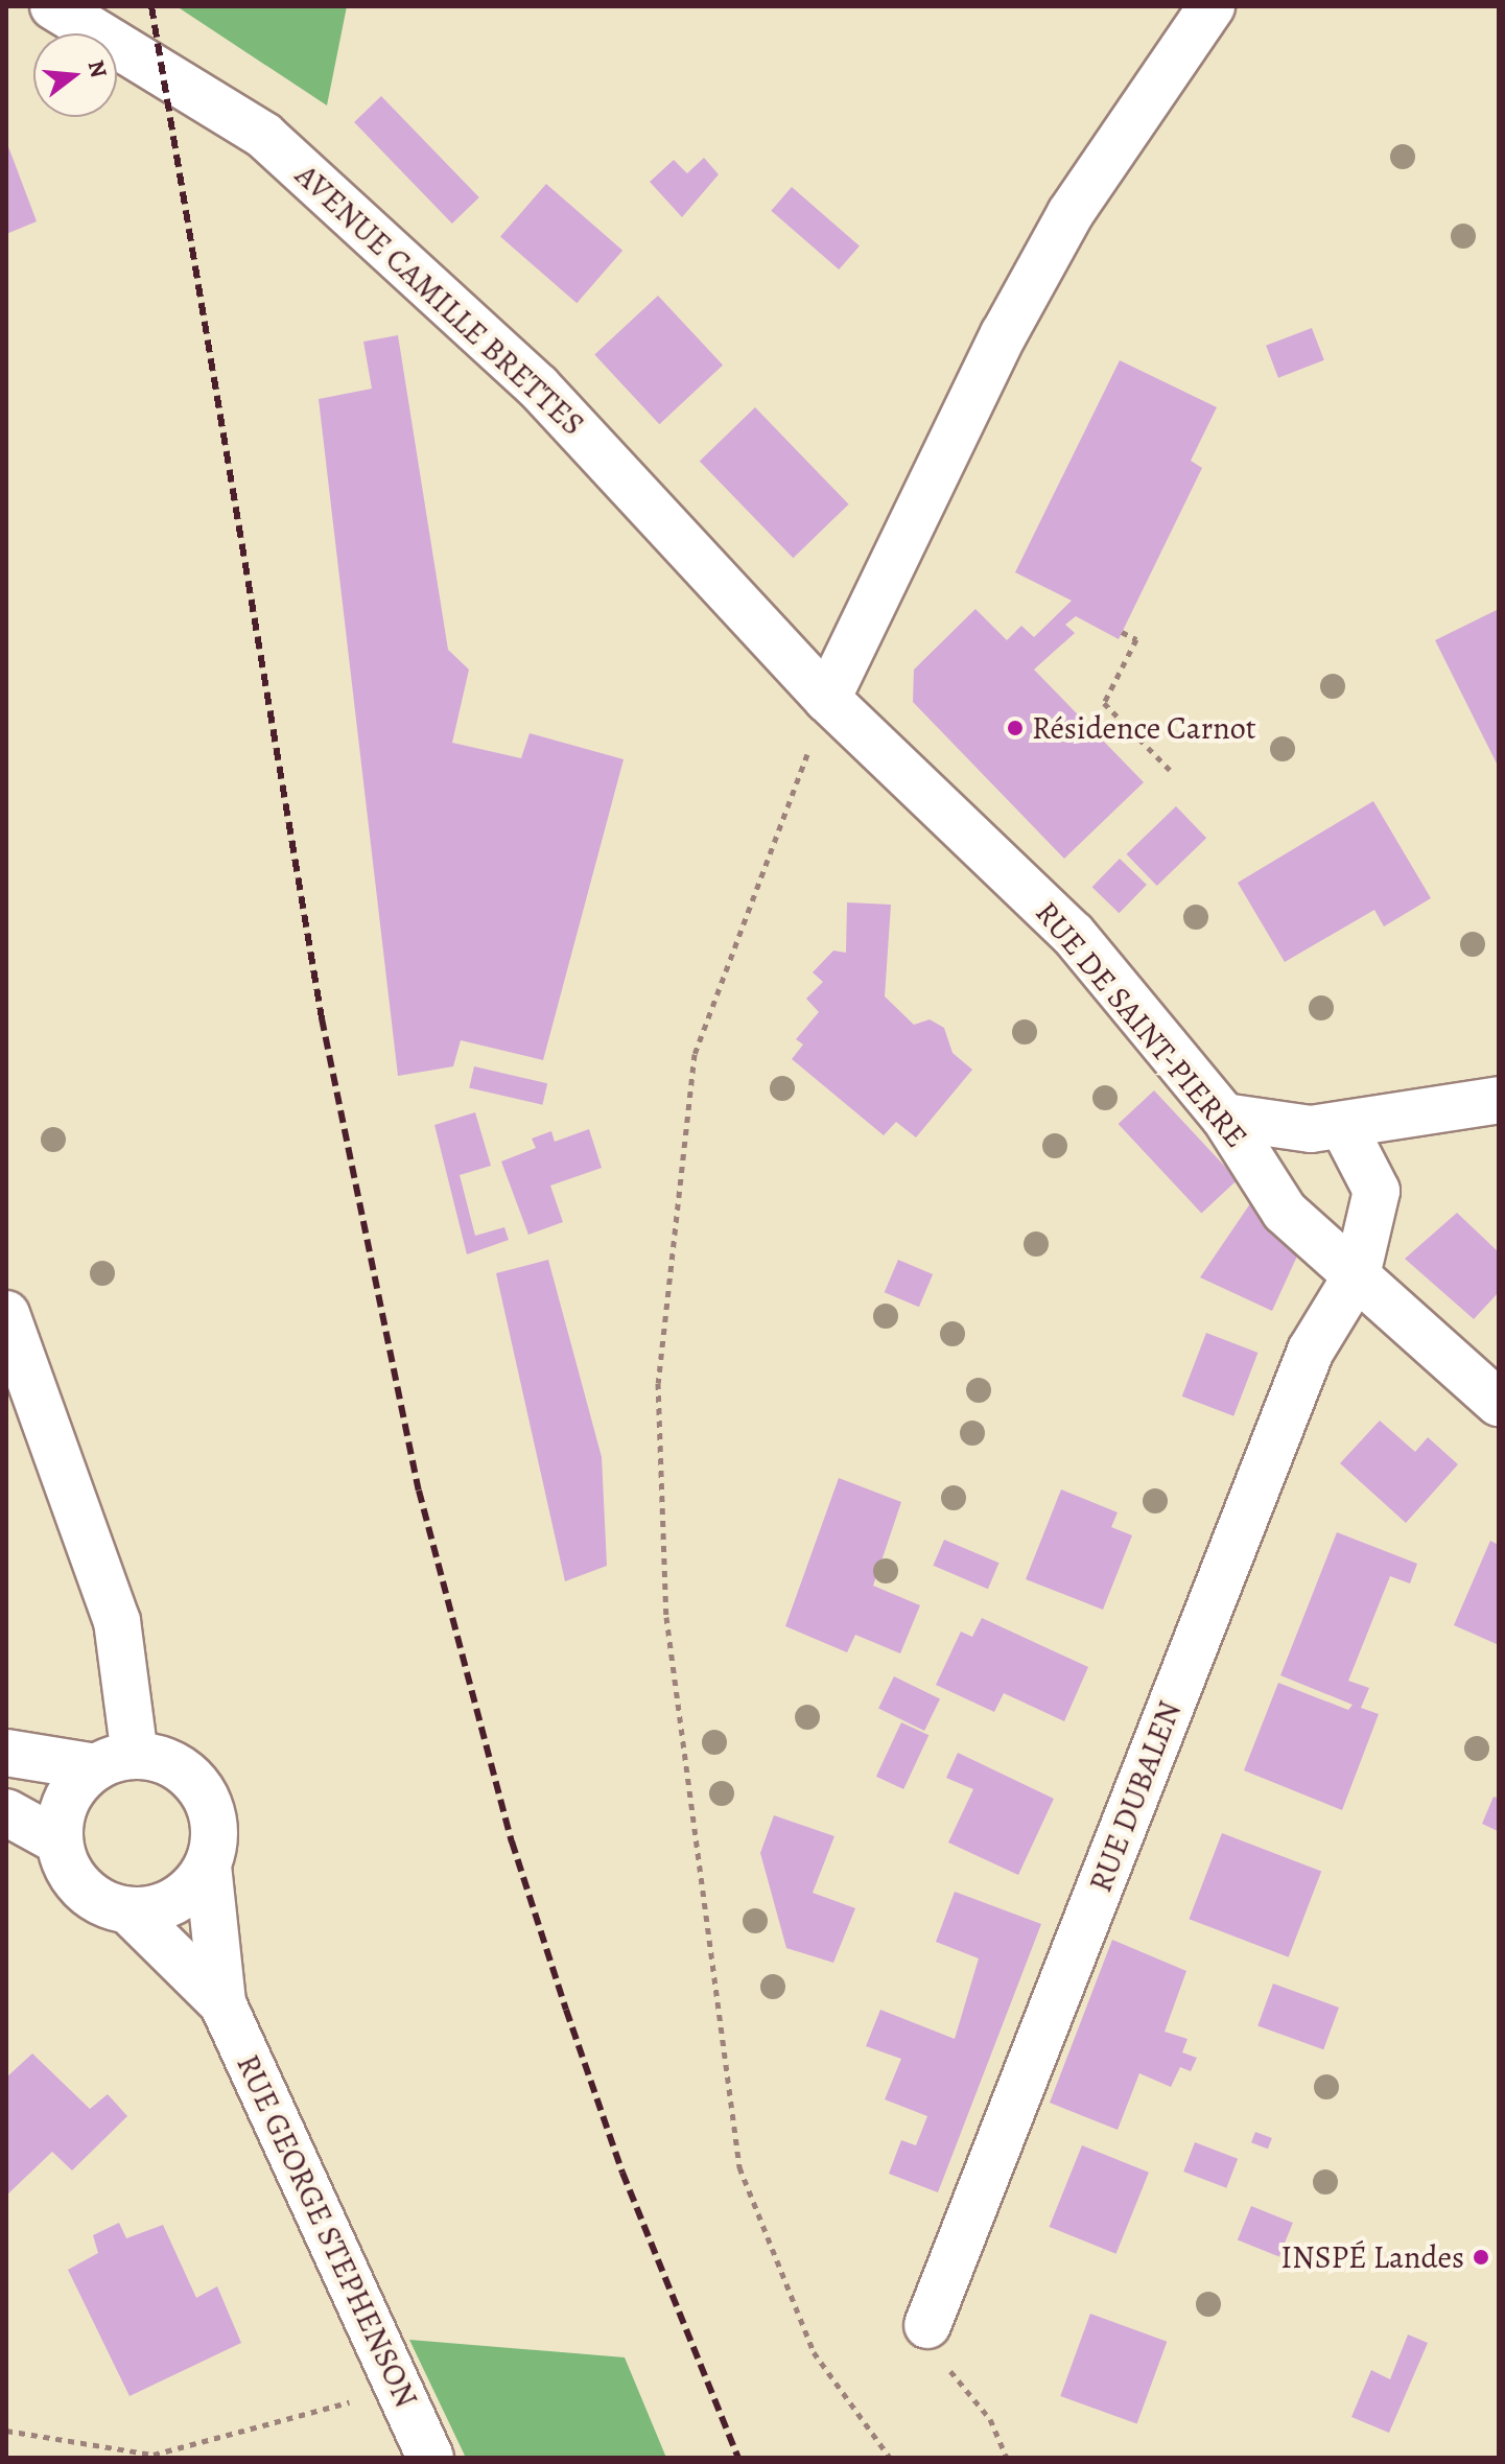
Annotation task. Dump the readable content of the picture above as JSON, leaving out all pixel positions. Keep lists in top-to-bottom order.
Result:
{
  "streets": {
    "street": [
      "AVENUE CAMILLE BRETTES",
      "RUE DE SAINT-PIERRE",
      "RUE DUBALEN",
      "RUE GEORGE STEPHENSON"
    ]
  },
  "crossings": [
    ["AVENUE CAMILLE BRETTES", "RUE DE SAINT-PIERRE"],
    ["RUE DE SAINT-PIERRE", "RUE DUBALEN"]
  ],
  "places": ["Résidence Carnot", "INSPÉ Landes"],
  "north": "right"
}
